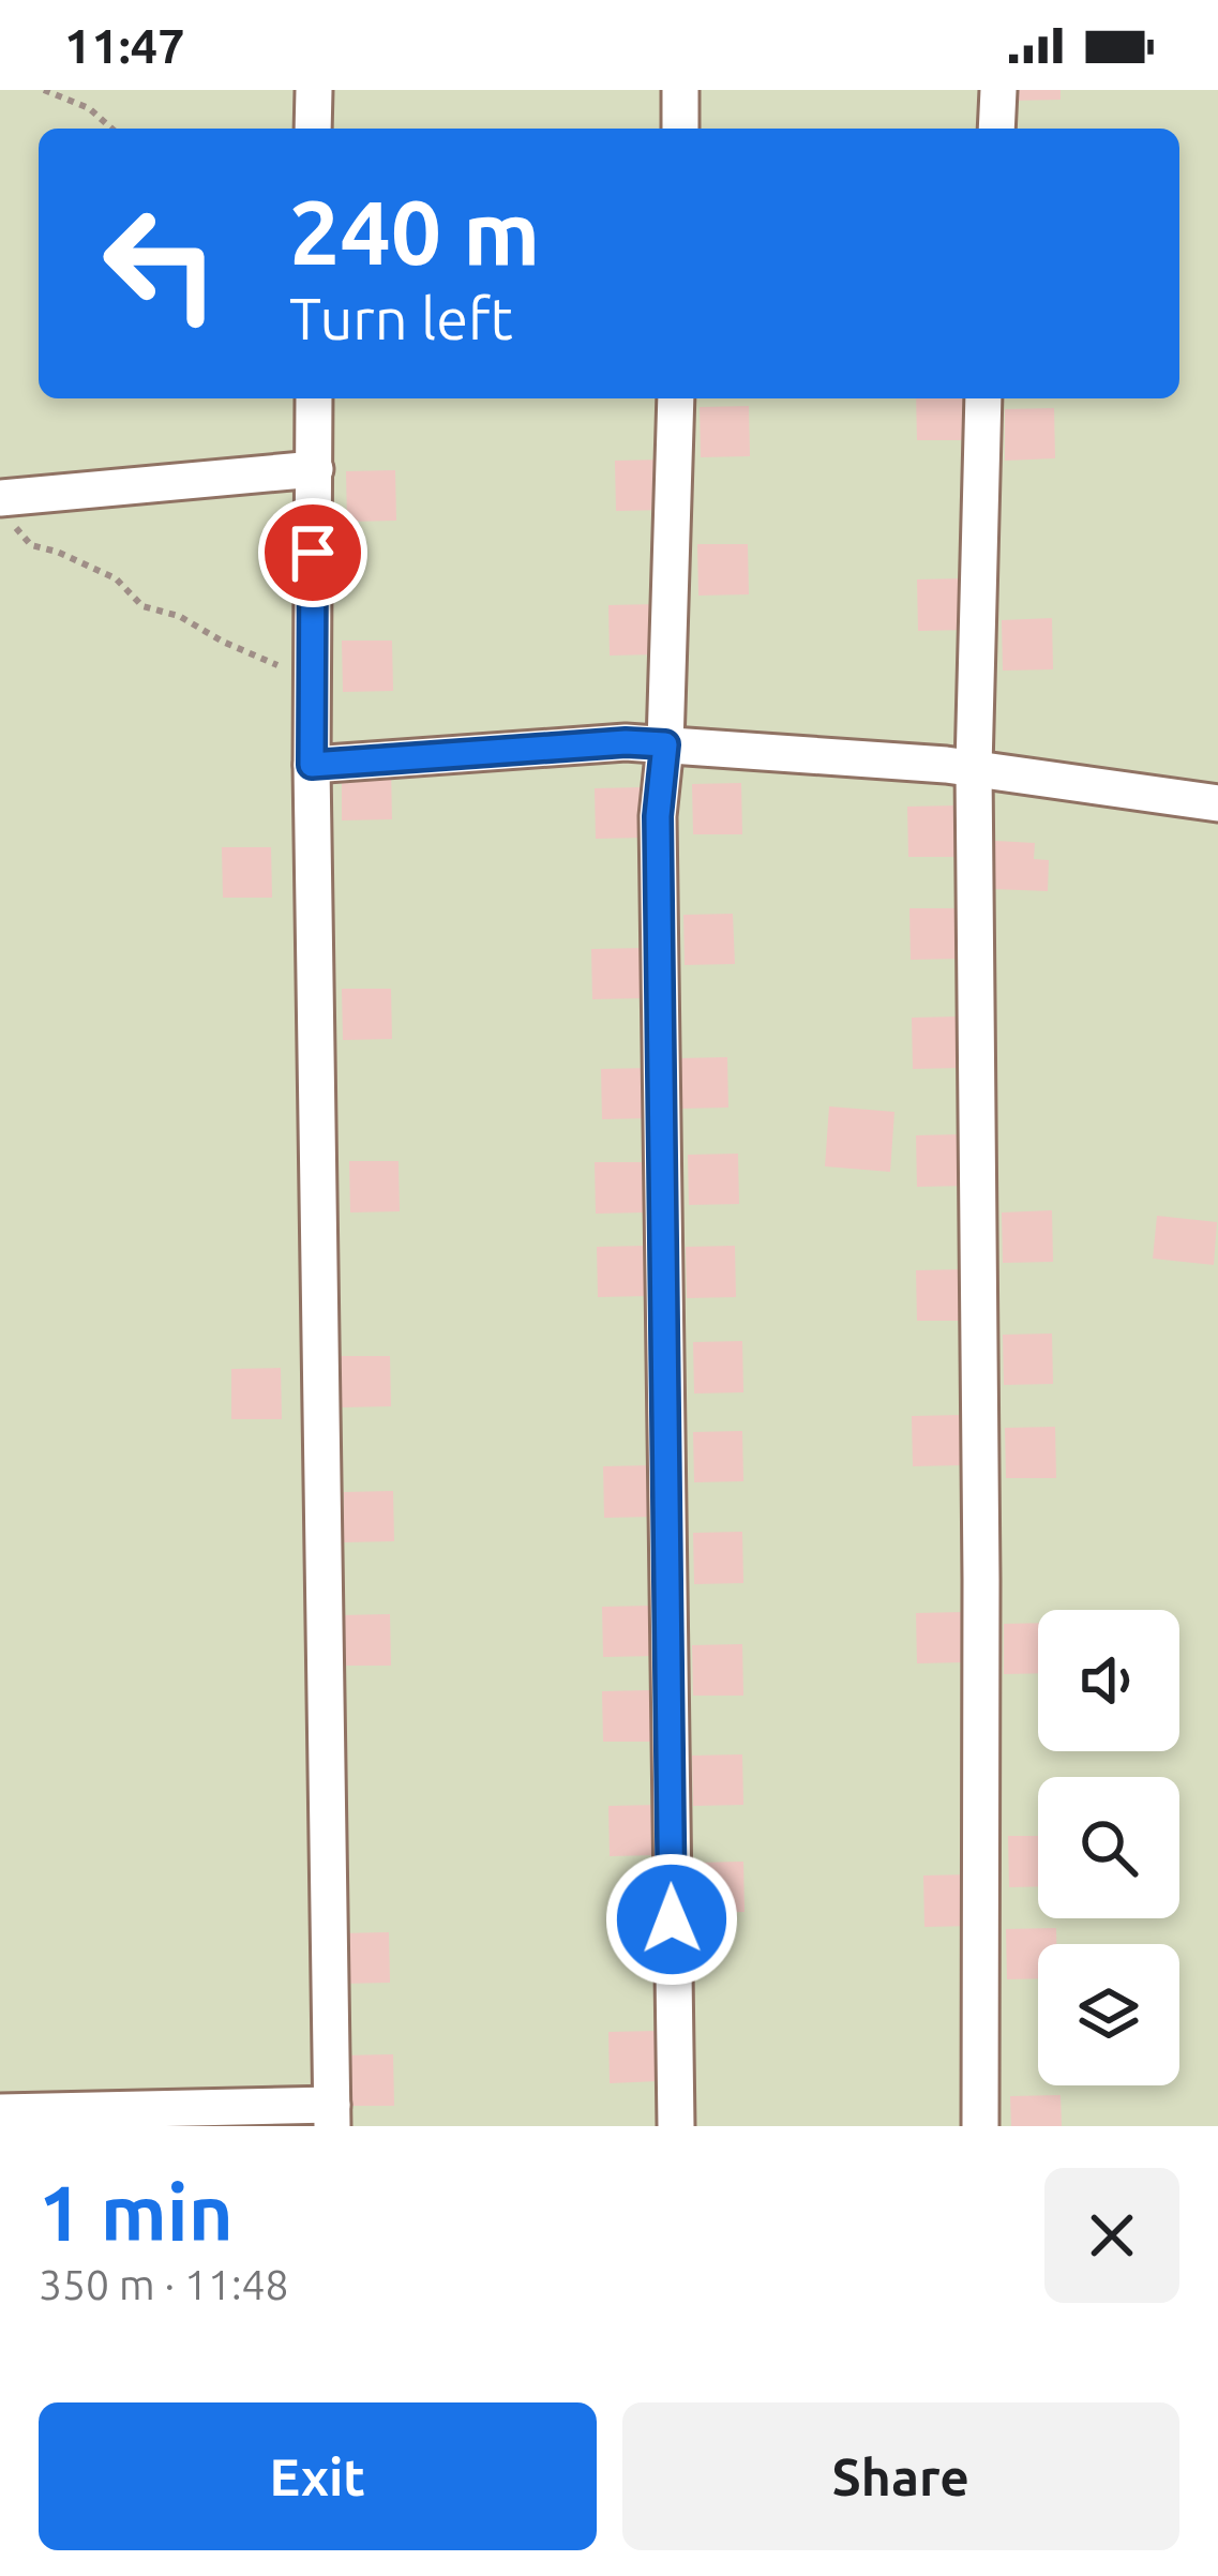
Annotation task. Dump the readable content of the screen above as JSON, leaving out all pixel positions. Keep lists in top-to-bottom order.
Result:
{
  "page": {
    "status": "11:47",
    "turn": ["240 m", "Turn left"],
    "heading": ["1 min", "350 m · 11:48"],
    "buttons": ["Exit", "Share"]
  }
}
